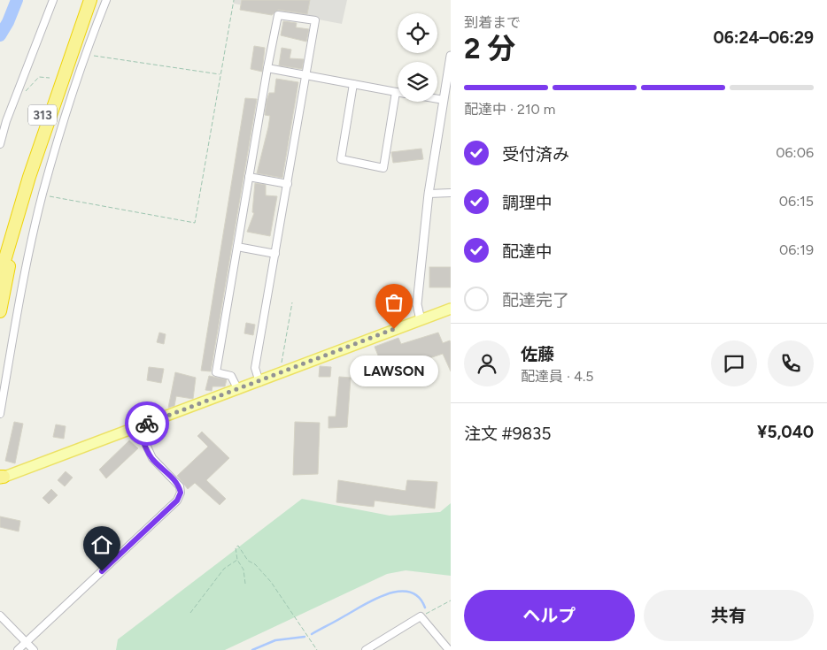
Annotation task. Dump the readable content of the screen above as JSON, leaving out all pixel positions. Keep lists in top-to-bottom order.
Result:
{
  "streets": {
    "highway": ["313"]
  },
  "places": ["LAWSON"],
  "page": {
    "heading": ["2 分", "到着まで", "06:24–06:29"],
    "panel": [
      "佐藤",
      "配達員 · 4.5",
      "注文 #9835",
      "¥5,040"
    ],
    "bar": "配達中 · 210 m",
    "list": [
      ["受付済み", "06:06"],
      ["調理中", "06:15"],
      ["配達中", "06:19"],
      "配達完了"
    ],
    "bubble": "LAWSON",
    "buttons": ["ヘルプ", "共有"]
  }
}
